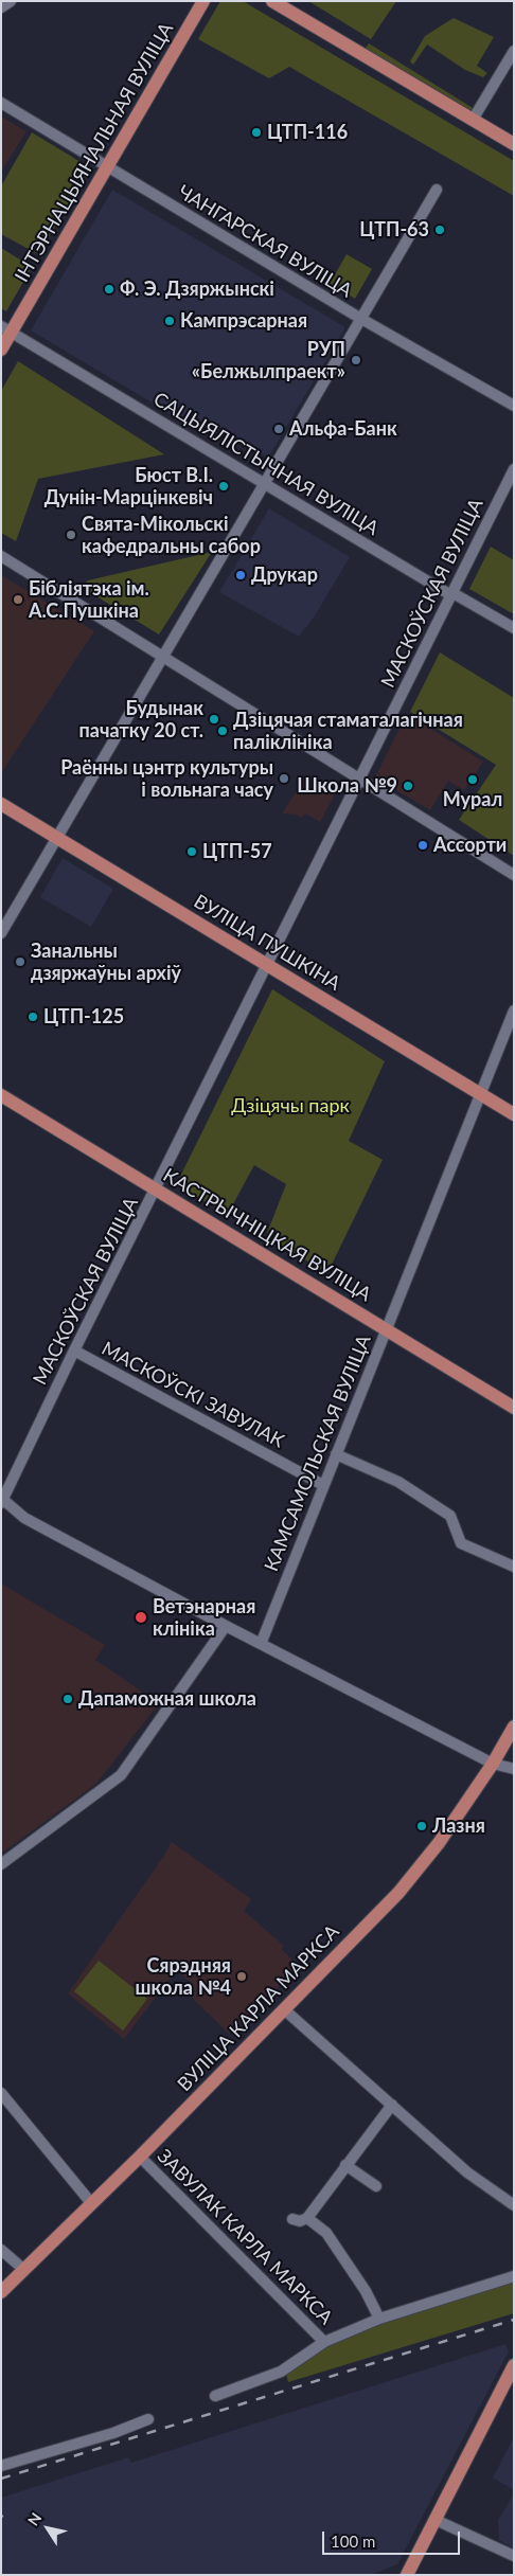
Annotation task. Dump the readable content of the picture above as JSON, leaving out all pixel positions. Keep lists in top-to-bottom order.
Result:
{
  "streets": {
    "main road": [
      "ІНТЭРНАЦЫЯНАЛЬНАЯ ВУЛІЦА",
      "ВУЛІЦА ПУШКІНА",
      "КАСТРЫЧНІЦКАЯ ВУЛІЦА",
      "ВУЛІЦА КАРЛА МАРКСА"
    ],
    "street": [
      "ЧАНГАРСКАЯ ВУЛІЦА",
      "САЦЫЯЛІСТЫЧНАЯ ВУЛІЦА",
      "МАСКОЎСКАЯ ВУЛІЦА",
      "МАСКОЎСКІ ЗАВУЛАК",
      "КАМСАМОЛЬСКАЯ ВУЛІЦА",
      "ЗАВУЛАК КАРЛА МАРКСА"
    ]
  },
  "crossings": [
    ["ІНТЭРНАЦЫЯНАЛЬНАЯ ВУЛІЦА", "ЧАНГАРСКАЯ ВУЛІЦА"],
    ["ІНТЭРНАЦЫЯНАЛЬНАЯ ВУЛІЦА", "САЦЫЯЛІСТЫЧНАЯ ВУЛІЦА"],
    ["САЦЫЯЛІСТЫЧНАЯ ВУЛІЦА", "МАСКОЎСКАЯ ВУЛІЦА"],
    ["МАСКОЎСКАЯ ВУЛІЦА", "ВУЛІЦА ПУШКІНА"],
    ["МАСКОЎСКАЯ ВУЛІЦА", "КАСТРЫЧНІЦКАЯ ВУЛІЦА"],
    ["МАСКОЎСКАЯ ВУЛІЦА", "МАСКОЎСКІ ЗАВУЛАК"],
    ["ВУЛІЦА ПУШКІНА", "КАМСАМОЛЬСКАЯ ВУЛІЦА"],
    ["КАСТРЫЧНІЦКАЯ ВУЛІЦА", "КАМСАМОЛЬСКАЯ ВУЛІЦА"],
    ["МАСКОЎСКІ ЗАВУЛАК", "КАМСАМОЛЬСКАЯ ВУЛІЦА"],
    ["ВУЛІЦА КАРЛА МАРКСА", "ЗАВУЛАК КАРЛА МАРКСА"]
  ],
  "parks": ["Дзіцячы парк"],
  "places": [
    "ЦТП-116",
    "ЦТП-63",
    "Ф. Э. Дзяржынскі",
    "Кампрэсарная",
    "РУП «Белжылпраект»",
    "Альфа-Банк",
    "Бюст В.І. Дунін-Марцінкевіч",
    "Свята-Мікольскі кафедральны сабор",
    "Друкар",
    "Бібліятэка ім. А.С.Пушкіна",
    "Будынак пачатку 20 ст.",
    "Дзіцячая стаматалагічная паліклініка",
    "Раённы цэнтр культуры і вольнага часу",
    "Мурал",
    "Школа №9",
    "Ассорти",
    "ЦТП-57",
    "Занальны дзяржаўны архіў",
    "ЦТП-125",
    "Ветэнарная клініка",
    "Дапаможная школа",
    "Лазня",
    "Сярэдняя школа №4"
  ],
  "scale_bar": "100 m",
  "north": "top left"
}
